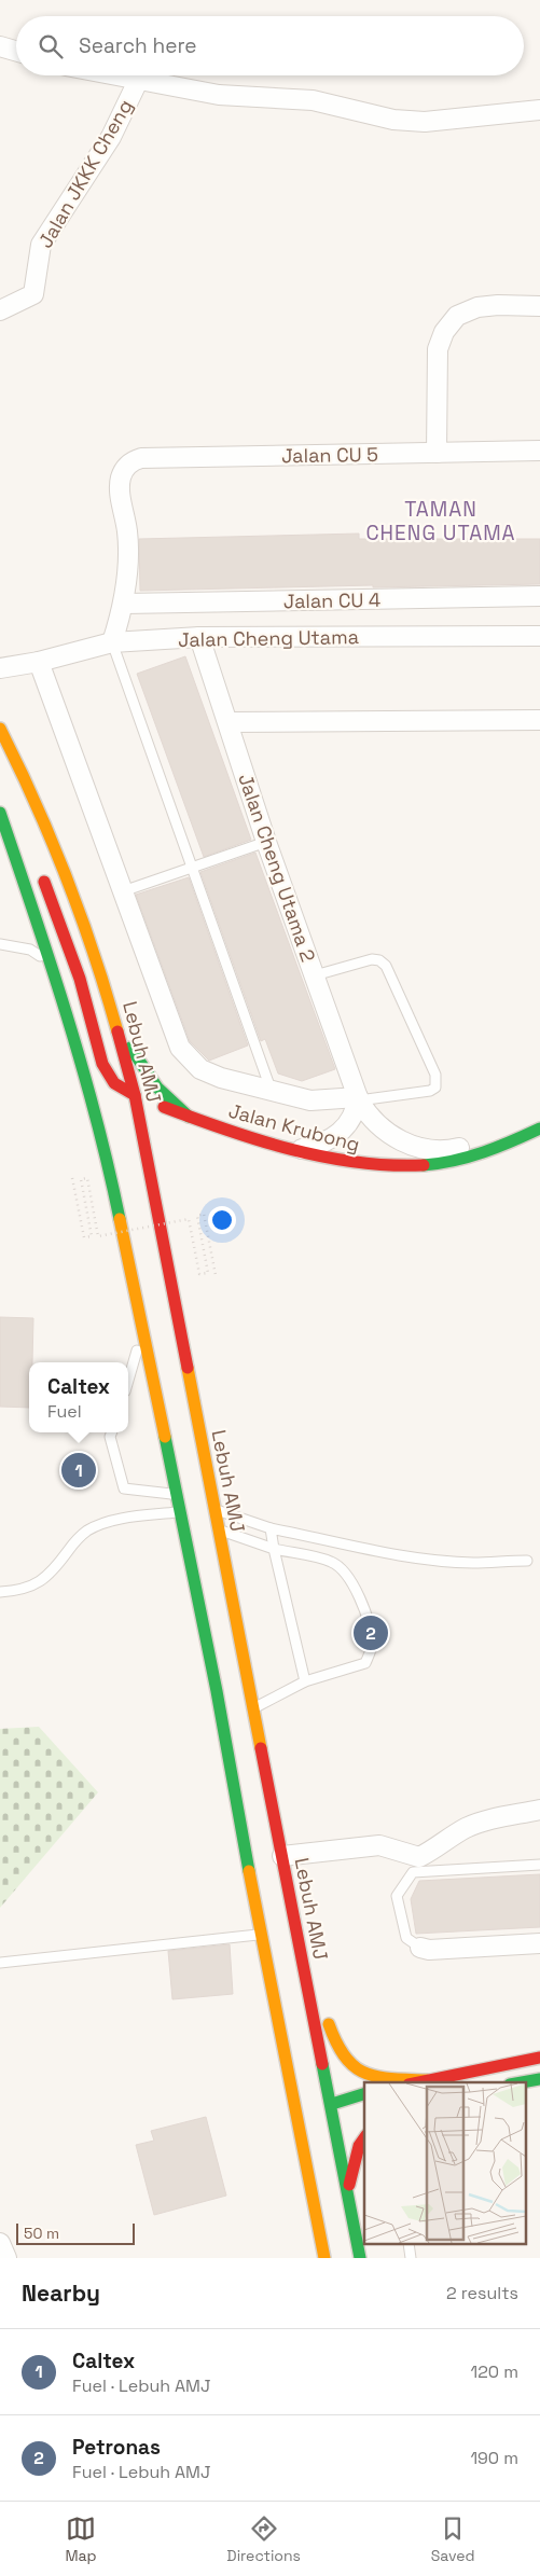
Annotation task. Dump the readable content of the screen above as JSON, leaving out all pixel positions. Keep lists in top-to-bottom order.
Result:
{
  "streets": {
    "main road": ["Lebuh AMJ", "Jalan Krubong"],
    "street": [
      "Jalan JKKK Cheng",
      "Jalan CU 5",
      "Jalan CU 4",
      "Jalan Cheng Utama",
      "Jalan Cheng Utama 2"
    ]
  },
  "crossings": [
    ["Jalan CU 5", "Jalan CU 4"],
    ["Jalan Cheng Utama", "Jalan Cheng Utama 2"],
    ["Jalan Cheng Utama 2", "Jalan Krubong"],
    ["Lebuh AMJ", "Jalan Krubong"]
  ],
  "districts": ["TAMAN CHENG UTAMA"],
  "scale_bar": "50 m",
  "page": {
    "search": "Search here",
    "popup": ["Caltex", "Fuel"],
    "pins": ["1", "2"],
    "scale": "50 m",
    "heading": ["Nearby", "2 results"],
    "list": [
      {
        "mark": "1",
        "name": "Caltex",
        "note": "Fuel · Lebuh AMJ",
        "value": "120 m"
      },
      {
        "mark": "2",
        "name": "Petronas",
        "note": "Fuel · Lebuh AMJ",
        "value": "190 m"
      }
    ],
    "nav": ["Map", "Directions", "Saved"]
  }
}
